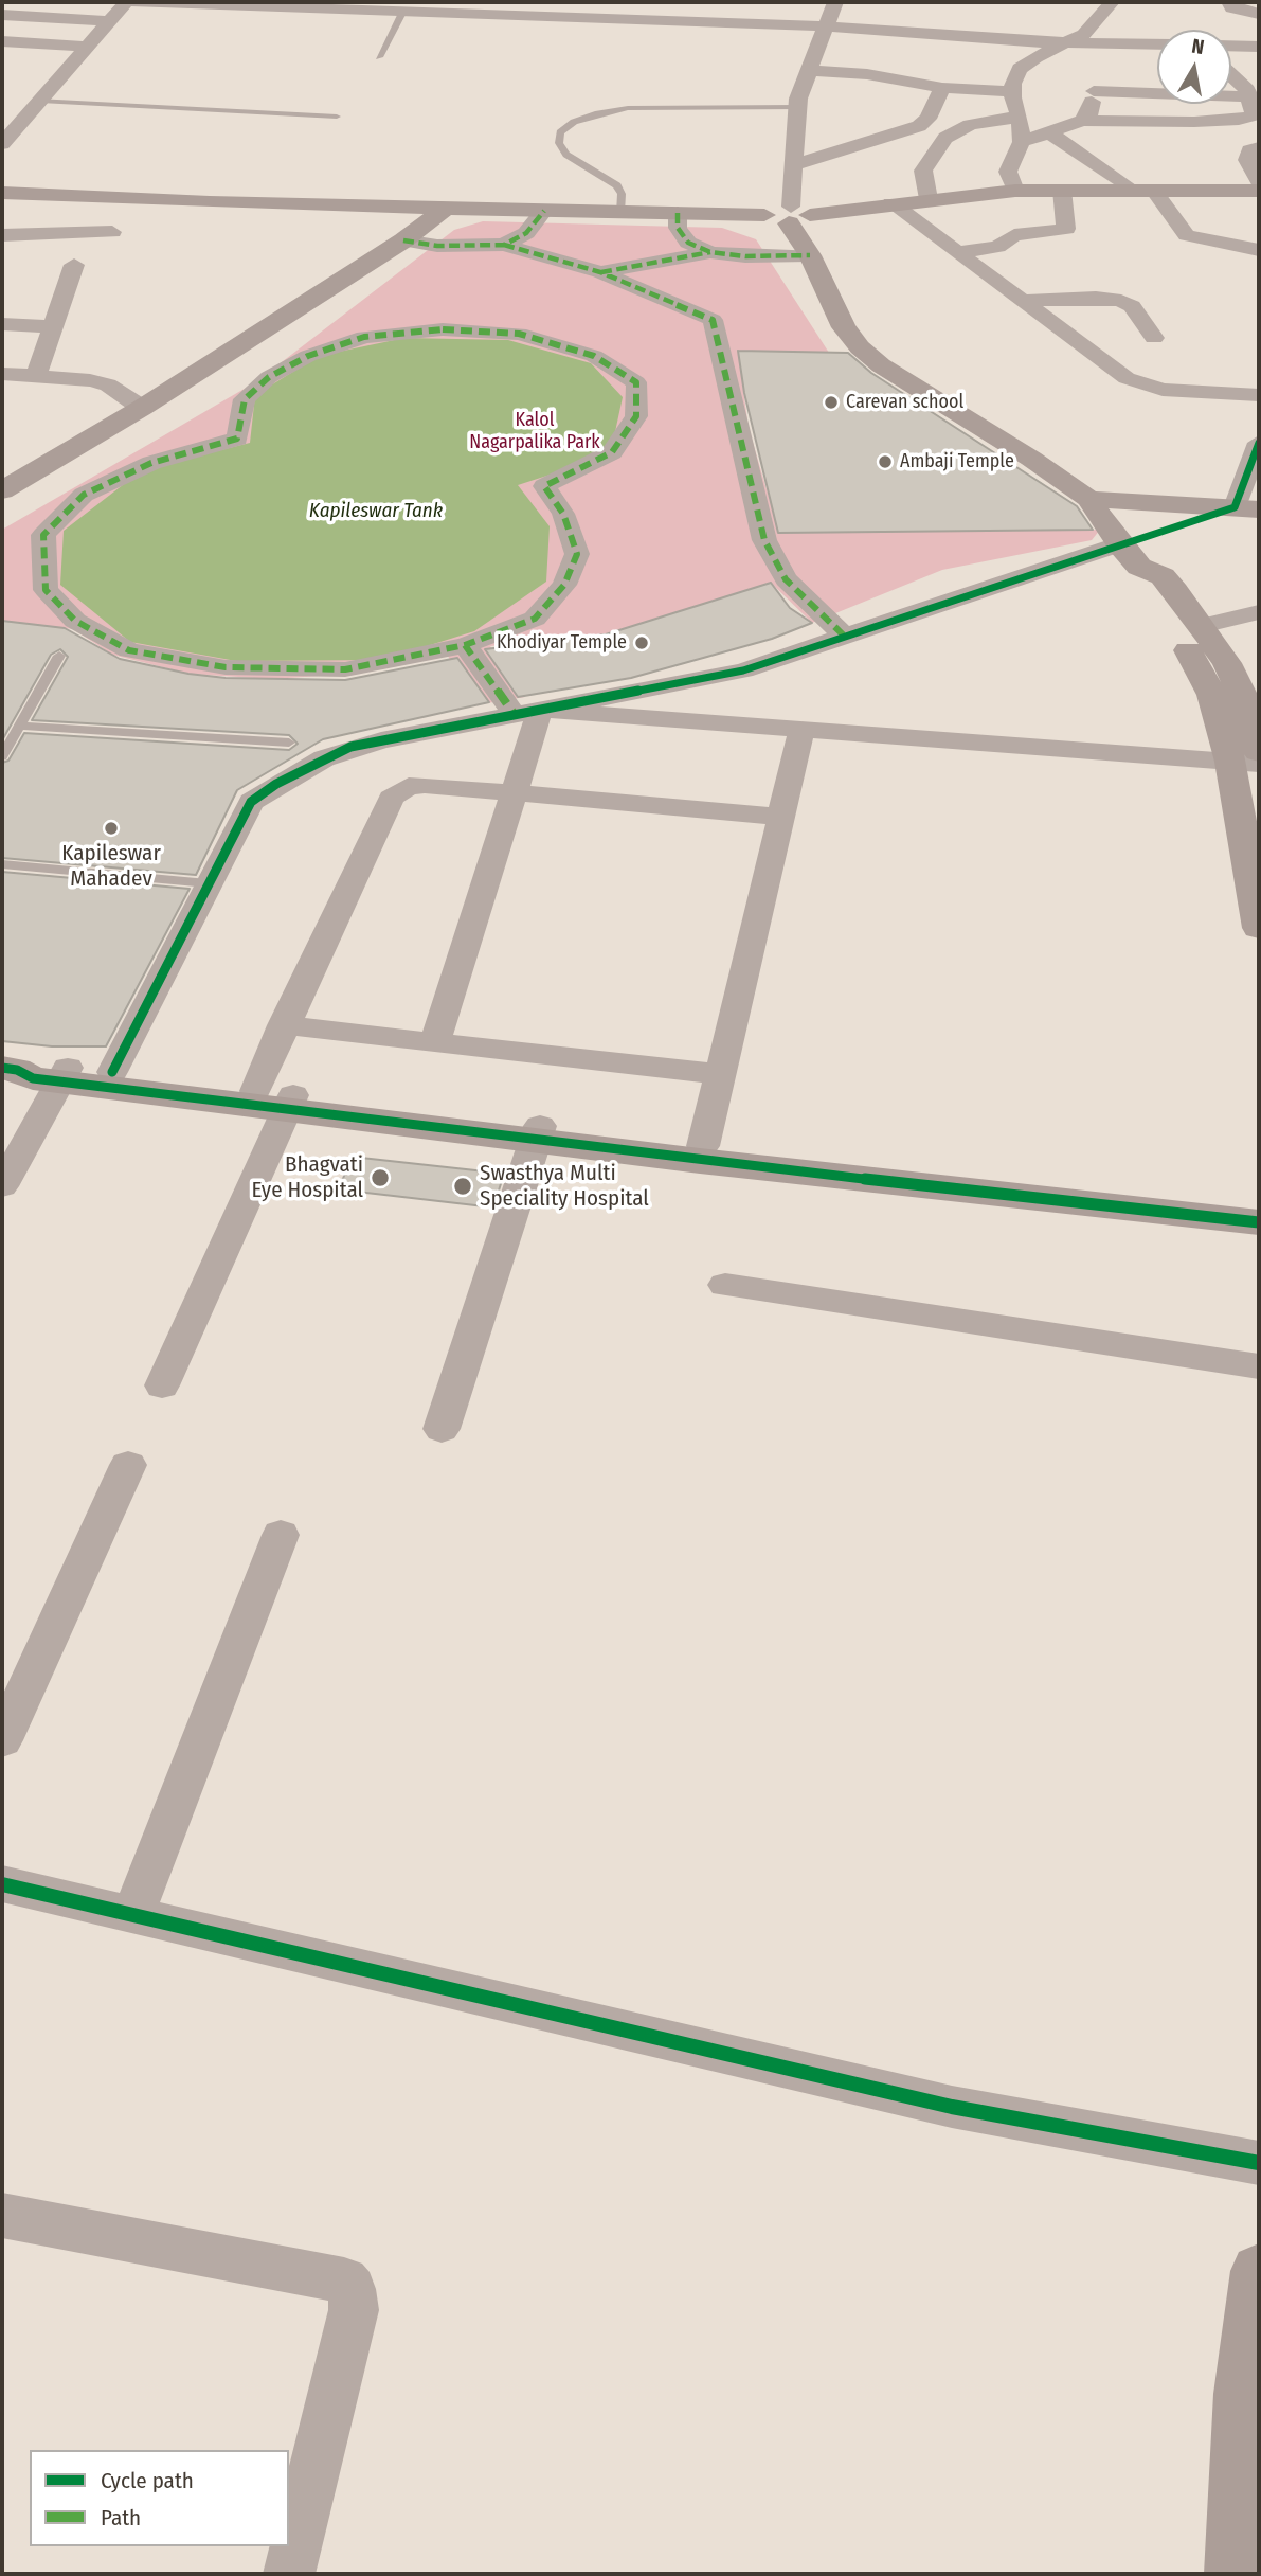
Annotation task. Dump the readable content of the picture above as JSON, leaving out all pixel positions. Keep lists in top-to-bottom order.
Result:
{
  "water": ["Kapileswar Tank"],
  "parks": ["Kalol Nagarpalika Park"],
  "places": [
    "Carevan school",
    "Ambaji Temple",
    "Khodiyar Temple",
    "Kapileswar Mahadev",
    "Bhagvati Eye Hospital",
    "Swasthya Multi Speciality Hospital"
  ],
  "legend": ["Cycle path", "Path"],
  "north": "top"
}
